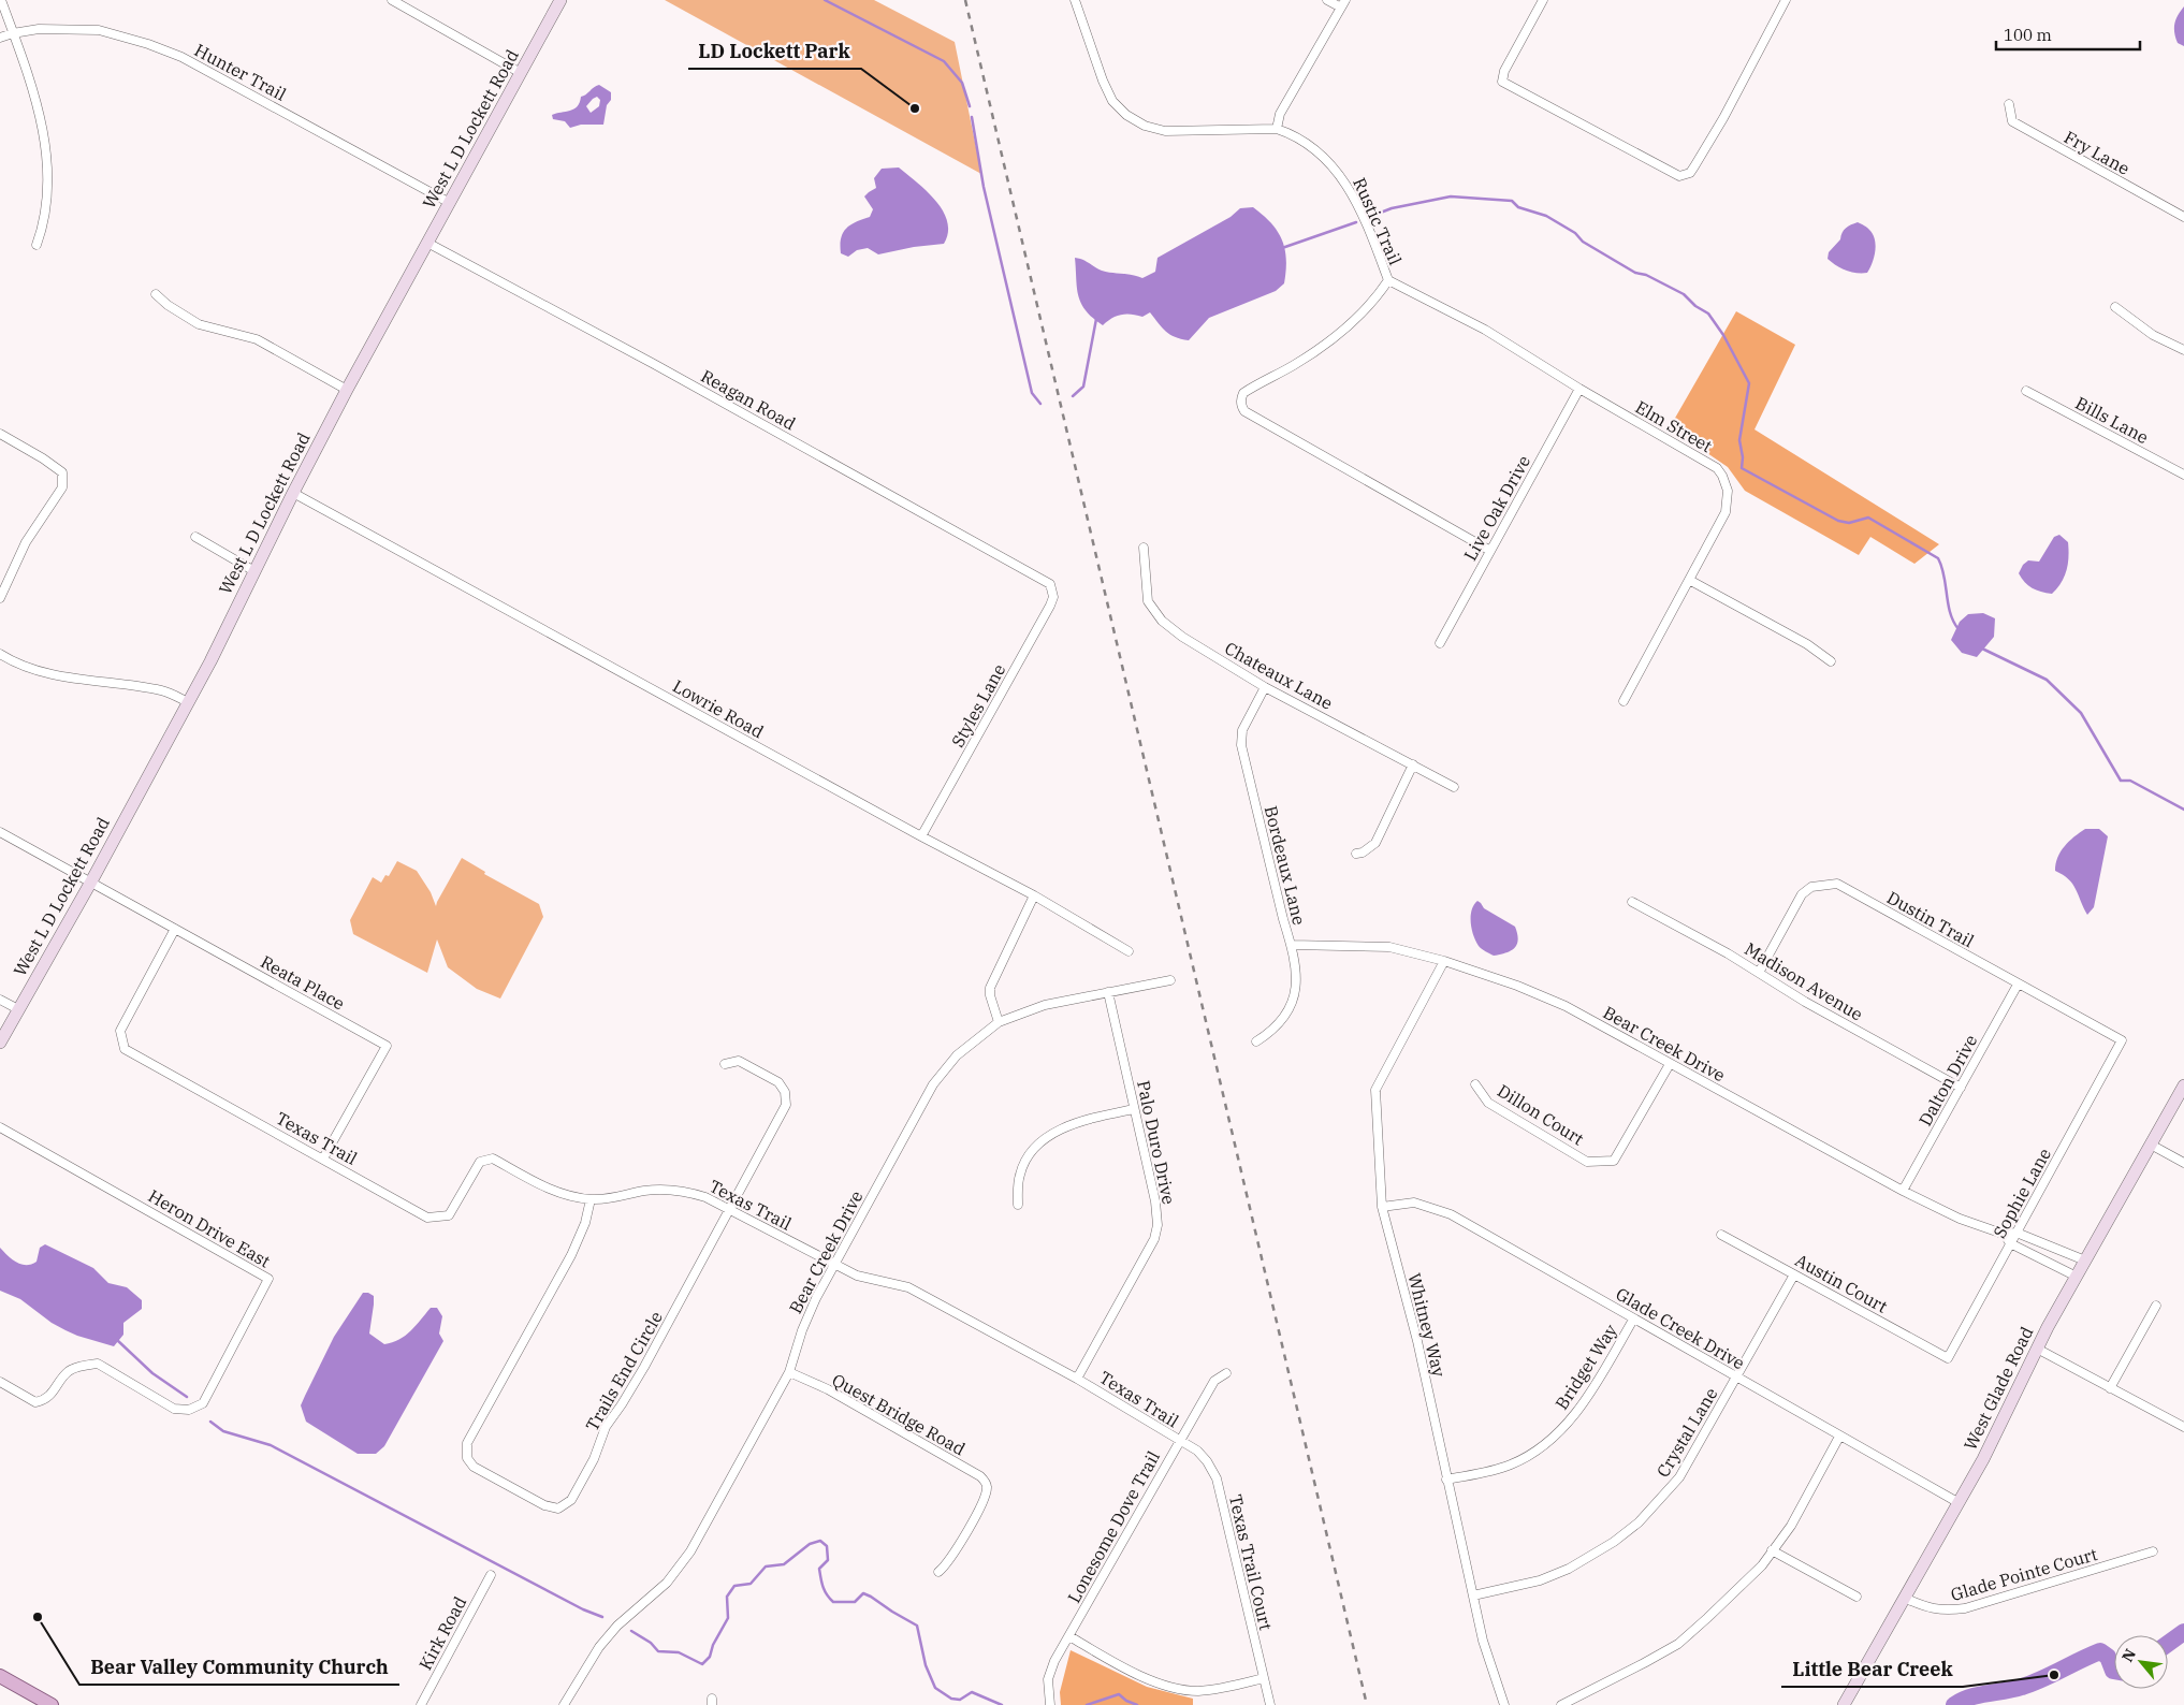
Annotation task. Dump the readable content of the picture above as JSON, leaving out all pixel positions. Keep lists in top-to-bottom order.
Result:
{
  "streets": {
    "main road": ["West L D Lockett Road", "West Glade Road"],
    "street": [
      "Hunter Trail",
      "Fry Lane",
      "Rustic Trail",
      "Reagan Road",
      "Bills Lane",
      "Elm Street",
      "Live Oak Drive",
      "Chateaux Lane",
      "Styles Lane",
      "Lowrie Road",
      "Bordeaux Lane",
      "Dustin Trail",
      "Madison Avenue",
      "Reata Place",
      "Bear Creek Drive",
      "Dalton Drive",
      "Dillon Court",
      "Texas Trail",
      "Palo Duro Drive",
      "Sophie Lane",
      "Heron Drive East",
      "Austin Court",
      "Whitney Way",
      "Glade Creek Drive",
      "Bridget Way",
      "Trails End Circle",
      "Quest Bridge Road",
      "Crystal Lane",
      "Lonesome Dove Trail",
      "Texas Trail Court",
      "Glade Pointe Court",
      "Kirk Road"
    ]
  },
  "crossings": [
    ["Hunter Trail", "West L D Lockett Road"],
    ["West L D Lockett Road", "Reagan Road"],
    ["West L D Lockett Road", "Lowrie Road"],
    ["West L D Lockett Road", "Reata Place"],
    ["Rustic Trail", "Elm Street"],
    ["Rustic Trail", "Live Oak Drive"],
    ["Reagan Road", "Styles Lane"],
    ["Elm Street", "Live Oak Drive"],
    ["Chateaux Lane", "Bordeaux Lane"],
    ["Styles Lane", "Lowrie Road"],
    ["Bordeaux Lane", "Bear Creek Drive"],
    ["Dustin Trail", "Madison Avenue"],
    ["Dustin Trail", "Dalton Drive"],
    ["Dustin Trail", "Sophie Lane"],
    ["Madison Avenue", "Dalton Drive"],
    ["Reata Place", "Texas Trail"],
    ["Bear Creek Drive", "Dalton Drive"],
    ["Bear Creek Drive", "Dillon Court"],
    ["Bear Creek Drive", "Texas Trail"],
    ["Bear Creek Drive", "Palo Duro Drive"],
    ["Bear Creek Drive", "Sophie Lane"],
    ["Bear Creek Drive", "Whitney Way"],
    ["Bear Creek Drive", "West Glade Road"],
    ["Bear Creek Drive", "Quest Bridge Road"],
    ["Texas Trail", "Palo Duro Drive"],
    ["Texas Trail", "Trails End Circle"],
    ["Texas Trail", "Lonesome Dove Trail"],
    ["Texas Trail", "Texas Trail Court"],
    ["Sophie Lane", "Austin Court"],
    ["Austin Court", "Crystal Lane"],
    ["Whitney Way", "Glade Creek Drive"],
    ["Whitney Way", "Bridget Way"],
    ["Whitney Way", "Crystal Lane"],
    ["Glade Creek Drive", "Bridget Way"],
    ["Glade Creek Drive", "West Glade Road"],
    ["Glade Creek Drive", "Crystal Lane"],
    ["West Glade Road", "Glade Pointe Court"],
    ["Lonesome Dove Trail", "Texas Trail Court"]
  ],
  "places": ["LD Lockett Park", "Bear Valley Community Church", "Little Bear Creek"],
  "scale_bar": "100 m",
  "north": "top left"
}
